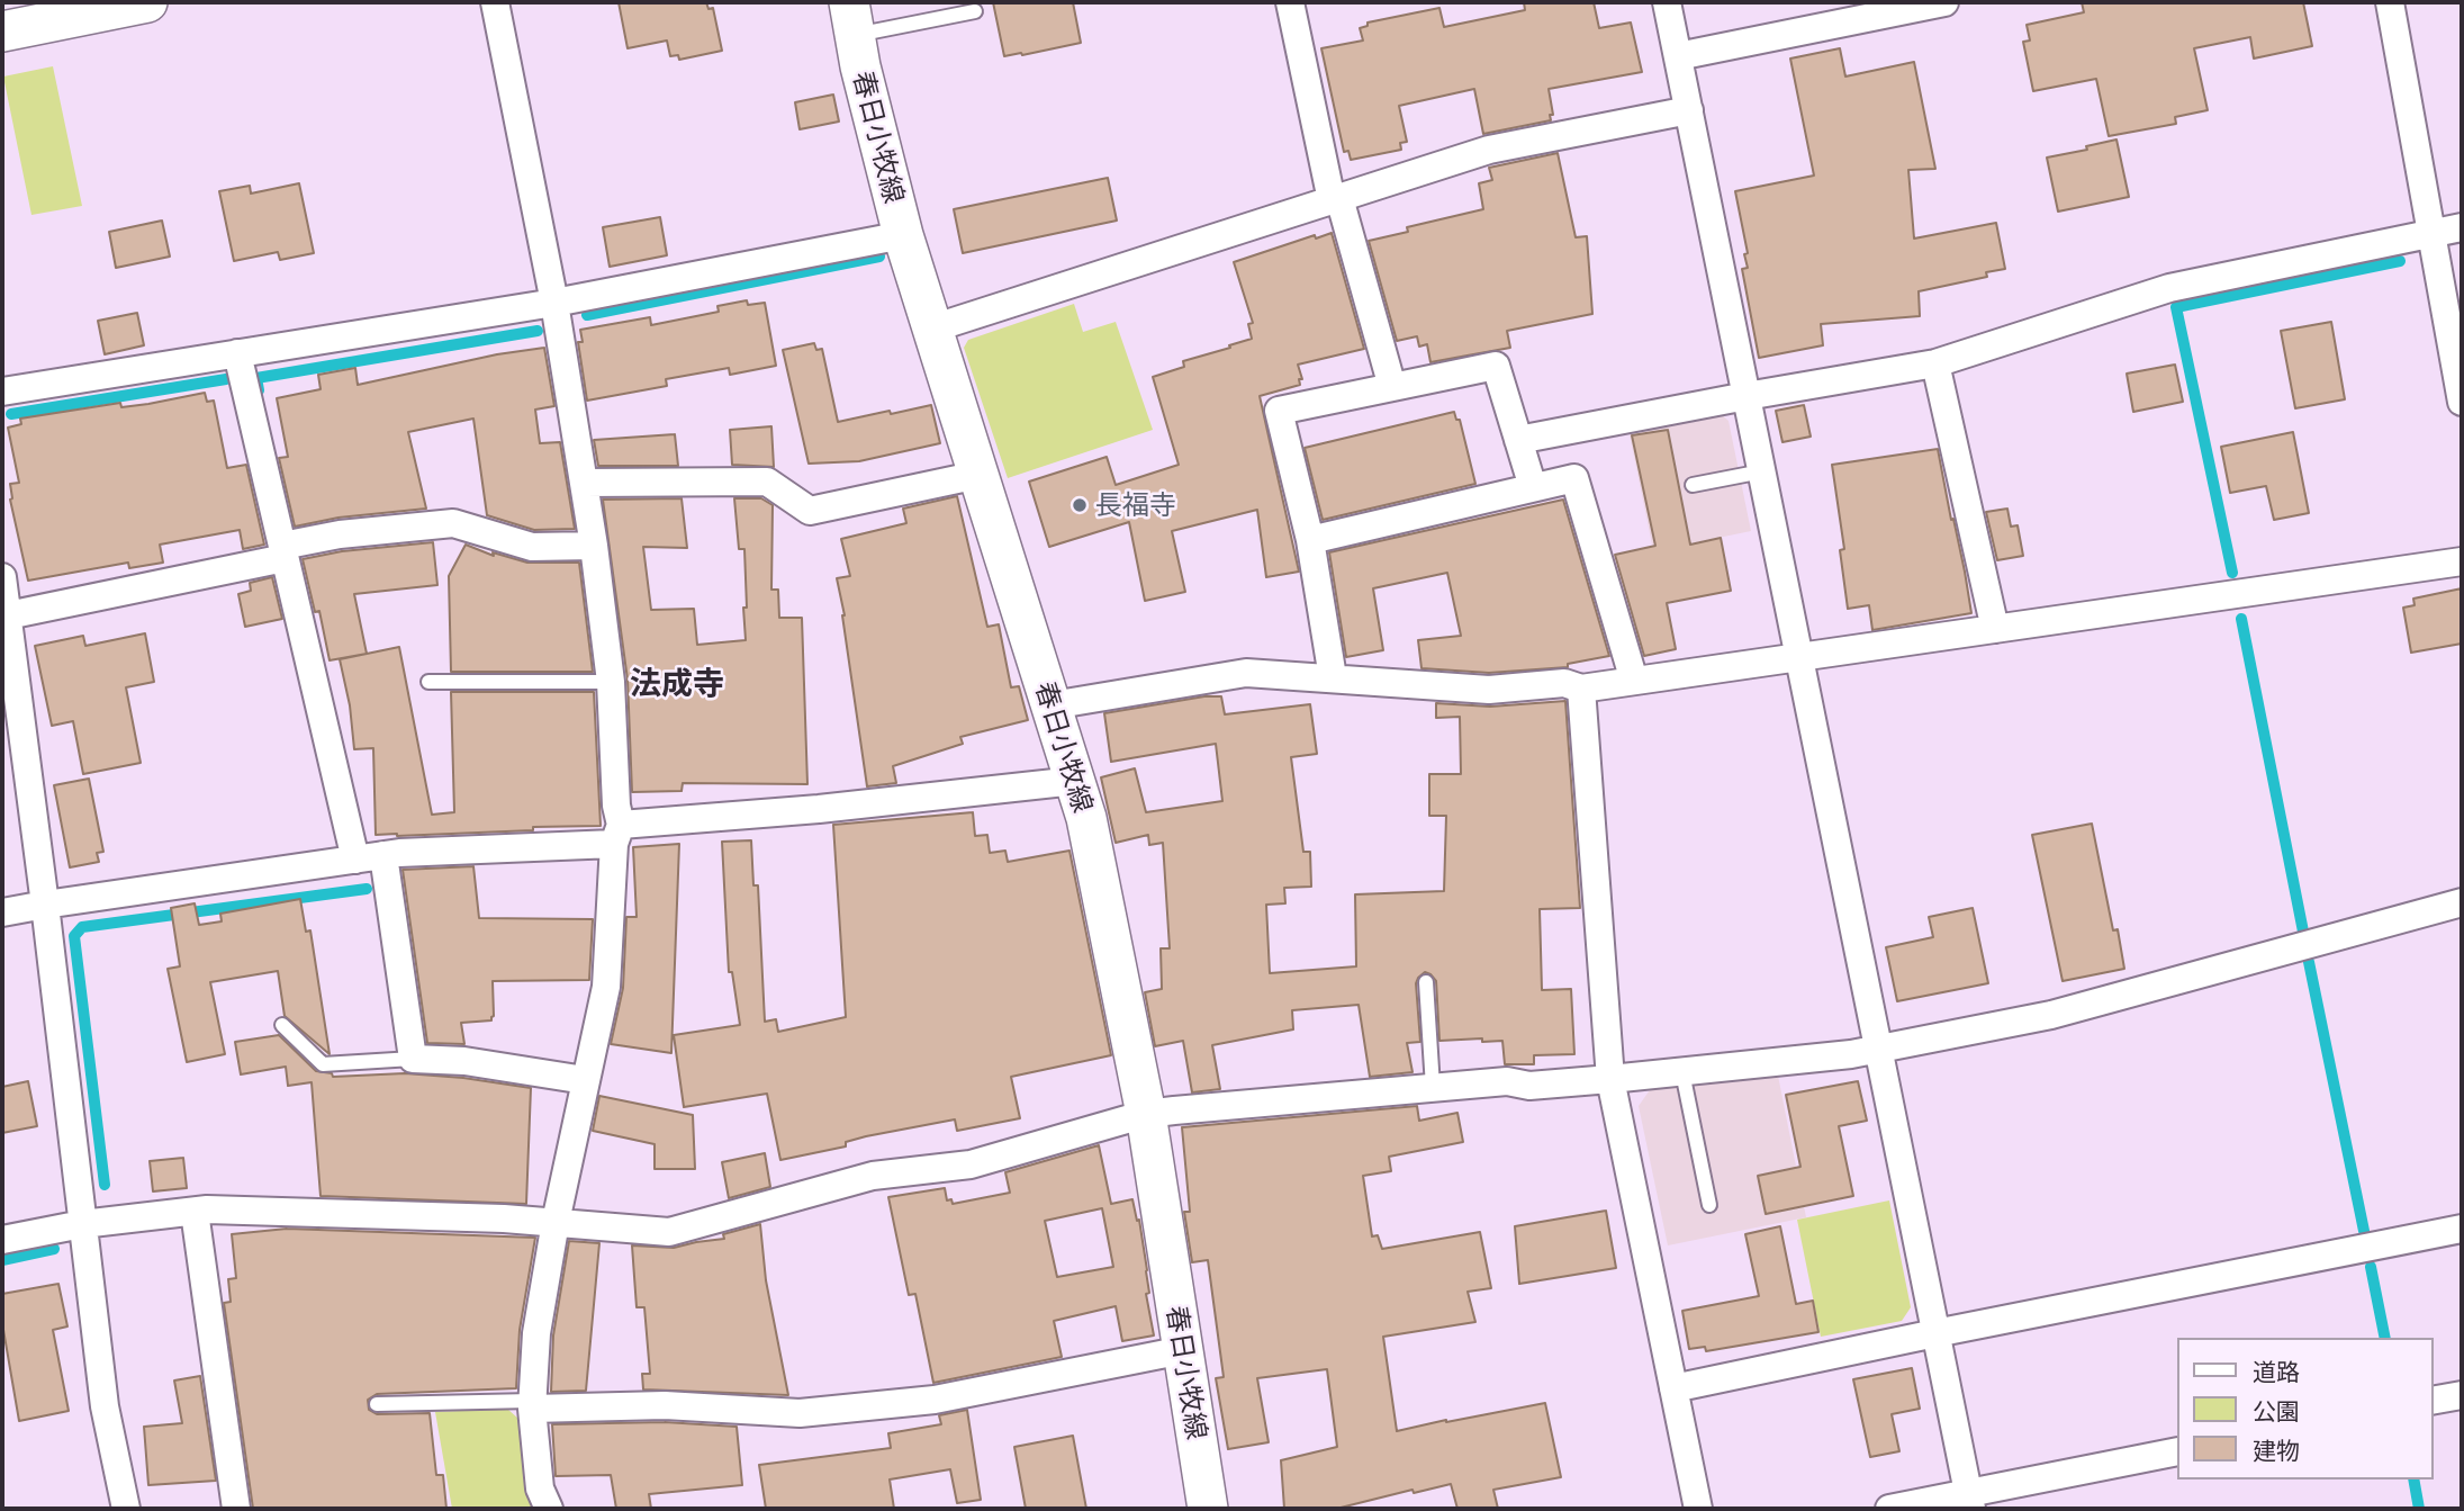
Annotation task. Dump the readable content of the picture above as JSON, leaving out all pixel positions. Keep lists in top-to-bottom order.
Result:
{
  "streets": {
    "main road": ["春日小牧線"]
  },
  "districts": ["法成寺"],
  "places": ["長福寺"],
  "legend": ["道路", "公園", "建物"]
}
